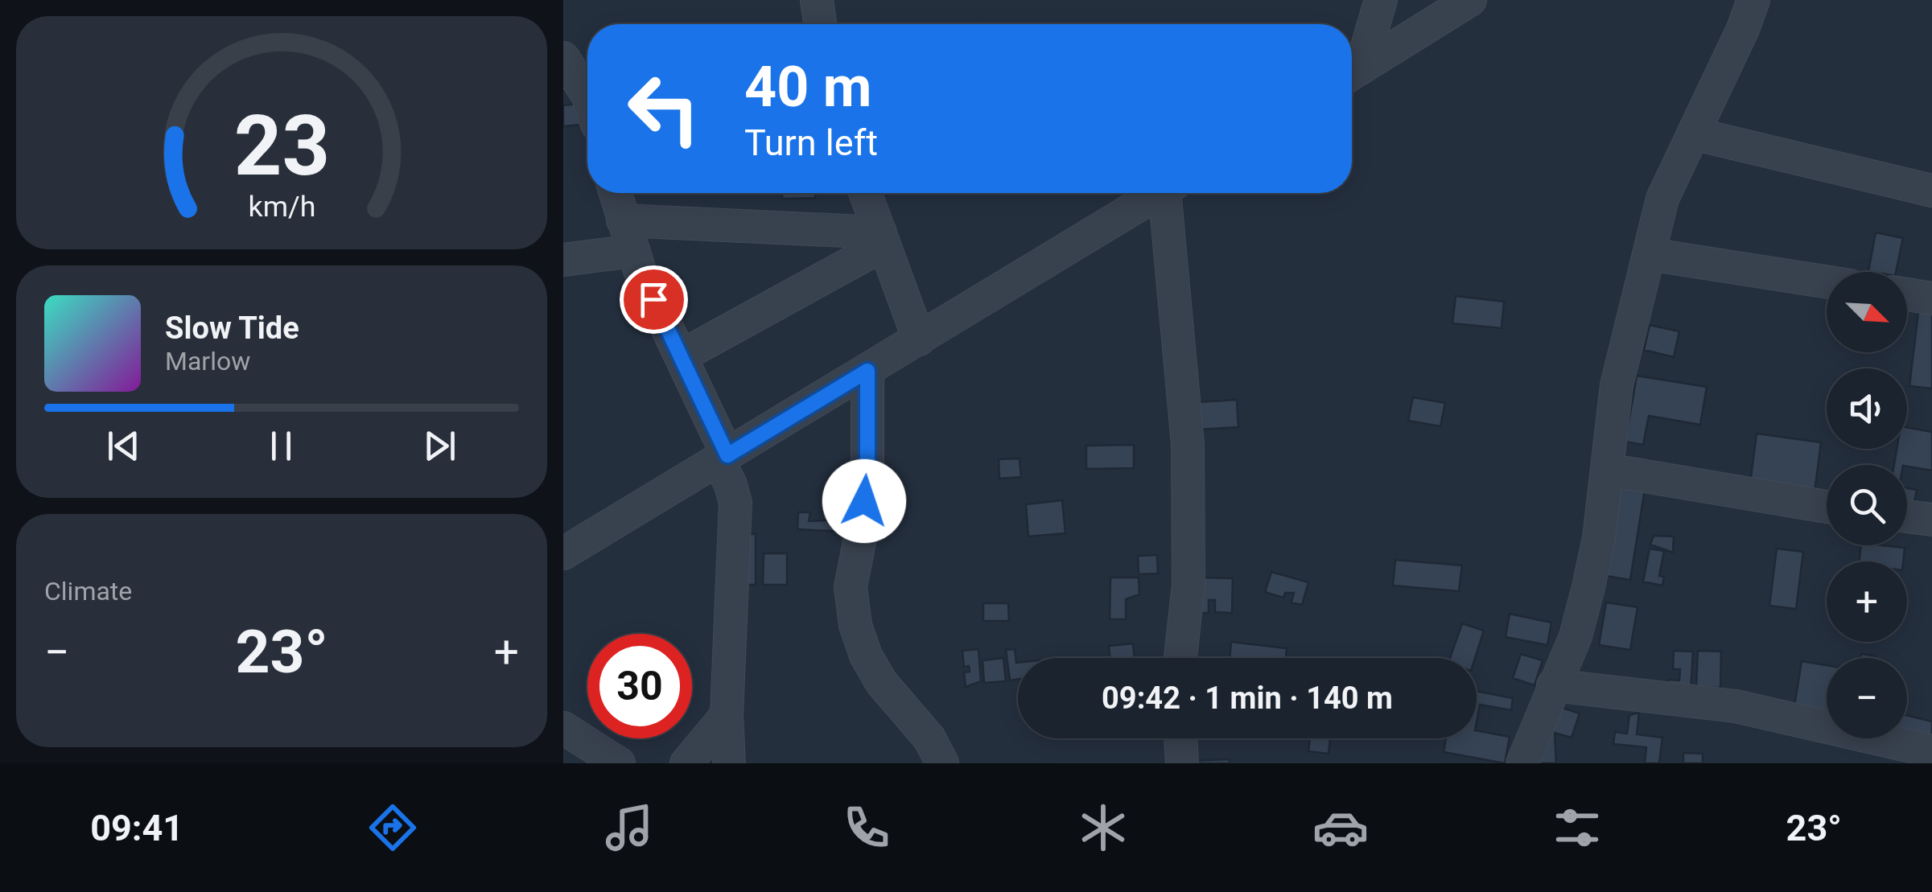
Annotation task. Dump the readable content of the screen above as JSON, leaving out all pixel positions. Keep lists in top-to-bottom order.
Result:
{
  "north": "bottom right",
  "page": {
    "turn": ["40 m", "Turn left"],
    "map_buttons": ["+", "−"],
    "song": ["Slow Tide", "Marlow"],
    "tile": "Climate",
    "heat": ["−", "23°", "+"],
    "limit": "30",
    "trip": "09:42 · 1 min · 140 m",
    "tabs": ["09:41", "23°"],
    "gauge": ["23", "km/h"]
  }
}
